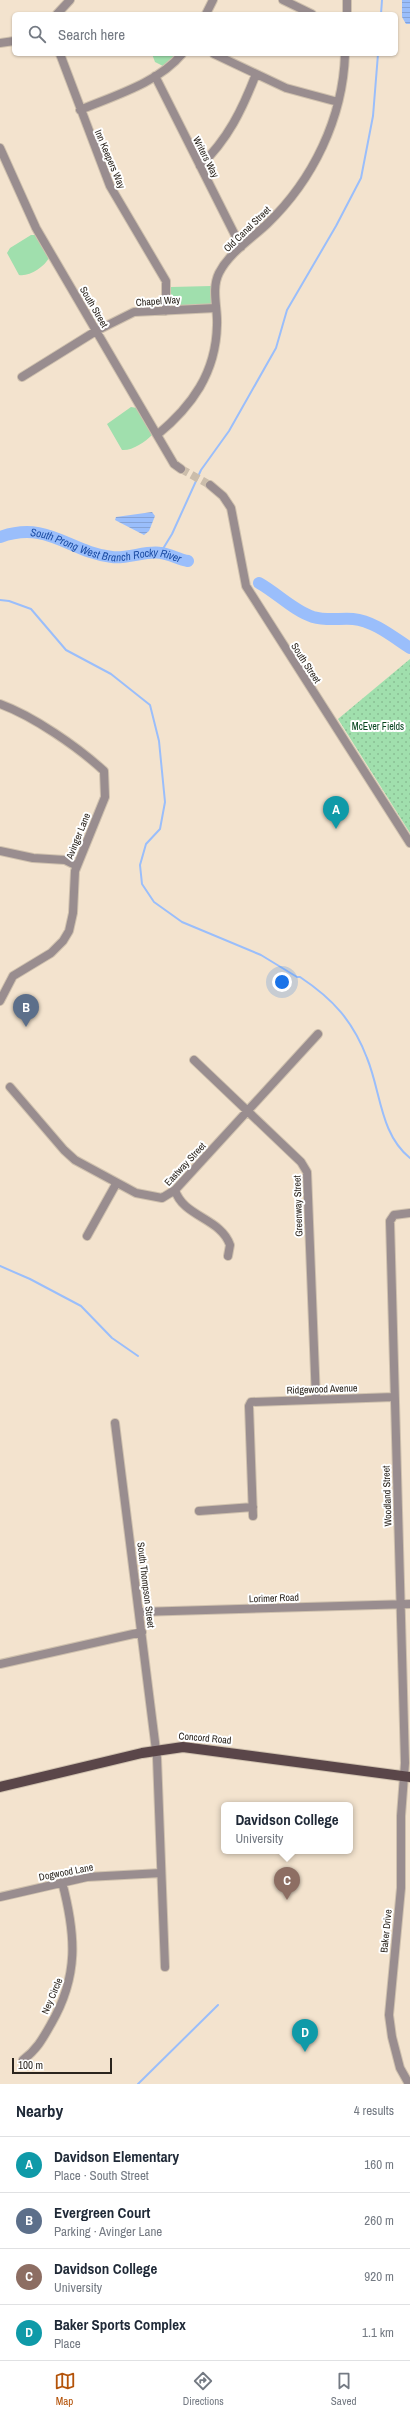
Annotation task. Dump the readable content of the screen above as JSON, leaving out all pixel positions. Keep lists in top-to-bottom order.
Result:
{
  "streets": {
    "main road": ["Concord Road"],
    "street": [
      "Writers Way",
      "Inn Keepers Way",
      "Old Canal Street",
      "Chapel Way",
      "South Street",
      "Avinger Lane",
      "Eastway Street",
      "Greenway Street",
      "Ridgewood Avenue",
      "Woodland Street",
      "South Thompson Street",
      "Lorimer Road",
      "Dogwood Lane",
      "Baker Drive",
      "Ney Circle"
    ]
  },
  "crossings": [
    ["Writers Way", "Old Canal Street"],
    ["Inn Keepers Way", "Chapel Way"],
    ["Old Canal Street", "Chapel Way"],
    ["Old Canal Street", "South Street"],
    ["Chapel Way", "South Street"],
    ["Eastway Street", "Greenway Street"],
    ["Greenway Street", "Ridgewood Avenue"],
    ["Ridgewood Avenue", "Woodland Street"],
    ["Woodland Street", "Lorimer Road"],
    ["Woodland Street", "Concord Road"],
    ["Woodland Street", "Baker Drive"],
    ["South Thompson Street", "Lorimer Road"],
    ["South Thompson Street", "Concord Road"],
    ["South Thompson Street", "Dogwood Lane"],
    ["Concord Road", "Baker Drive"],
    ["Dogwood Lane", "Ney Circle"]
  ],
  "water": ["South Prong West Branch Rocky River"],
  "parks": ["McEver Fields"],
  "scale_bar": "100 m",
  "page": {
    "search": "Search here",
    "pins": [
      "A",
      "B",
      "C",
      "D"
    ],
    "popup": ["Davidson College", "University"],
    "scale": "100 m",
    "heading": ["Nearby", "4 results"],
    "list": [
      {
        "mark": "A",
        "name": "Davidson Elementary",
        "note": "Place · South Street",
        "value": "160 m"
      },
      {
        "mark": "B",
        "name": "Evergreen Court",
        "note": "Parking · Avinger Lane",
        "value": "260 m"
      },
      {
        "mark": "C",
        "name": "Davidson College",
        "note": "University",
        "value": "920 m"
      },
      {
        "mark": "D",
        "name": "Baker Sports Complex",
        "note": "Place",
        "value": "1.1 km"
      }
    ],
    "nav": ["Map", "Directions", "Saved"]
  }
}
